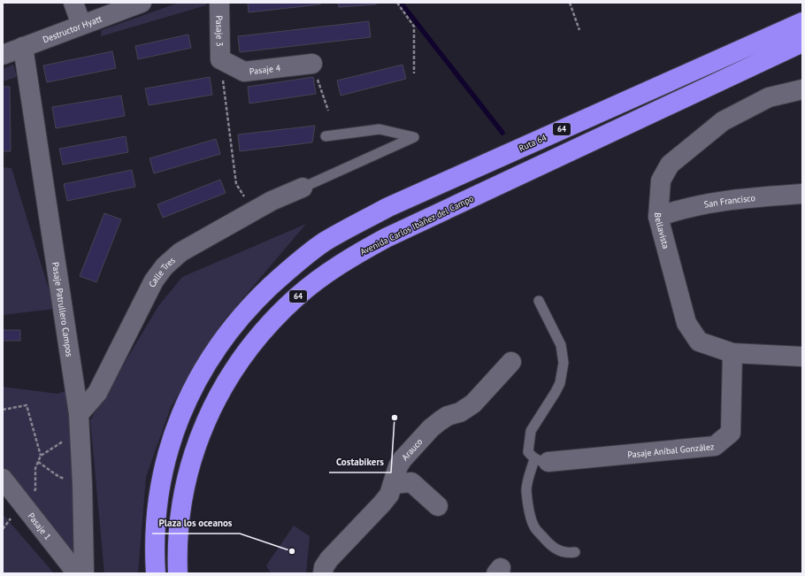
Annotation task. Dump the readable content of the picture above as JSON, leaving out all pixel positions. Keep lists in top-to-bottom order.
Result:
{
  "streets": {
    "highway": ["64", "Ruta 64", "Avenida Carlos Ibáñez del Campo"],
    "street": [
      "Destructor Hyatt",
      "Pasaje 3",
      "Pasaje 4",
      "San Francisco",
      "Bellavista",
      "Calle Tres",
      "Pasaje Patrullero Campos",
      "Arauco",
      "Pasaje Aníbal González",
      "Pasaje 1"
    ]
  },
  "crossings": [
    ["Destructor Hyatt", "Pasaje Patrullero Campos"],
    ["Pasaje 3", "Pasaje 4"],
    ["San Francisco", "Bellavista"],
    ["Bellavista", "Pasaje Aníbal González"],
    ["Calle Tres", "Pasaje Patrullero Campos"]
  ],
  "places": ["Costabikers", "Plaza los oceanos"]
}
